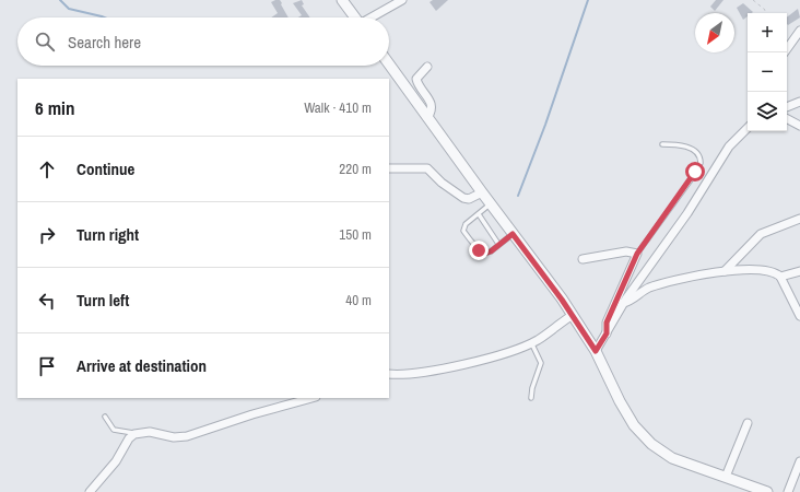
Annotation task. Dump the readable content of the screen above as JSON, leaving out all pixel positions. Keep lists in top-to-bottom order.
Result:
{
  "north": "bottom left",
  "page": {
    "map_buttons": ["+", "−"],
    "search": "Search here",
    "heading": ["6 min", "Walk · 410 m"],
    "list": [
      ["Continue", "220 m"],
      ["Turn right", "150 m"],
      ["Turn left", "40 m"],
      "Arrive at destination"
    ]
  }
}
